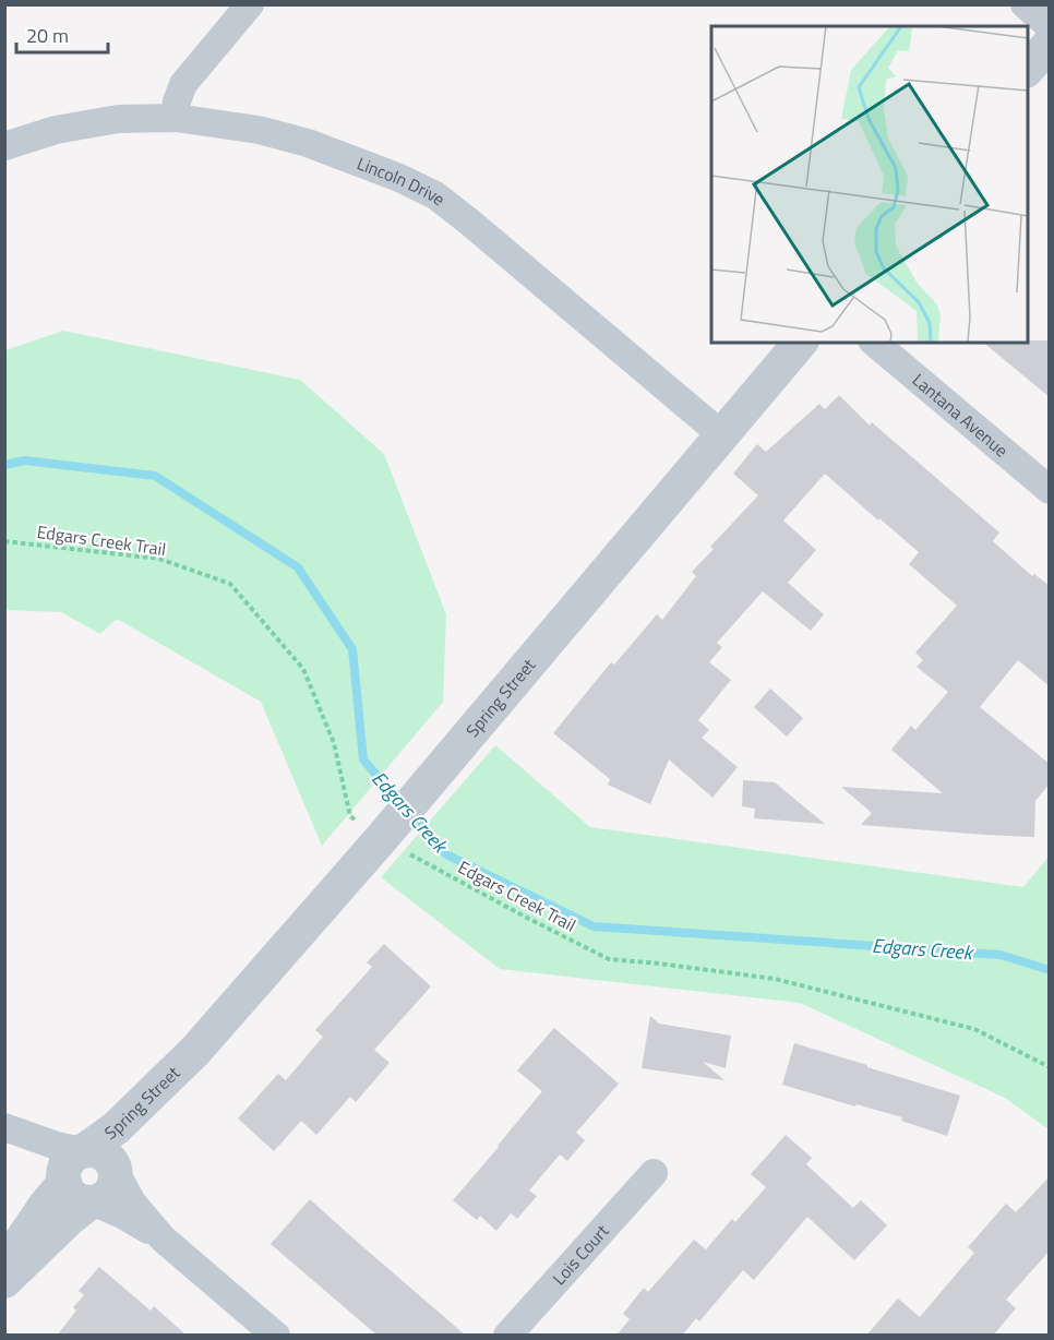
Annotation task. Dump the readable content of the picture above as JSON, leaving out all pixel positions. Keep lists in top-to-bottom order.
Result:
{
  "streets": {
    "street": [
      "Lincoln Drive",
      "Lantana Avenue",
      "Spring Street",
      "Lois Court"
    ],
    "path": ["Edgars Creek Trail"]
  },
  "crossings": [
    ["Lincoln Drive", "Spring Street"],
    ["Edgars Creek Trail", "Spring Street"]
  ],
  "water": ["Edgars Creek"],
  "scale_bar": "20 m"
}
